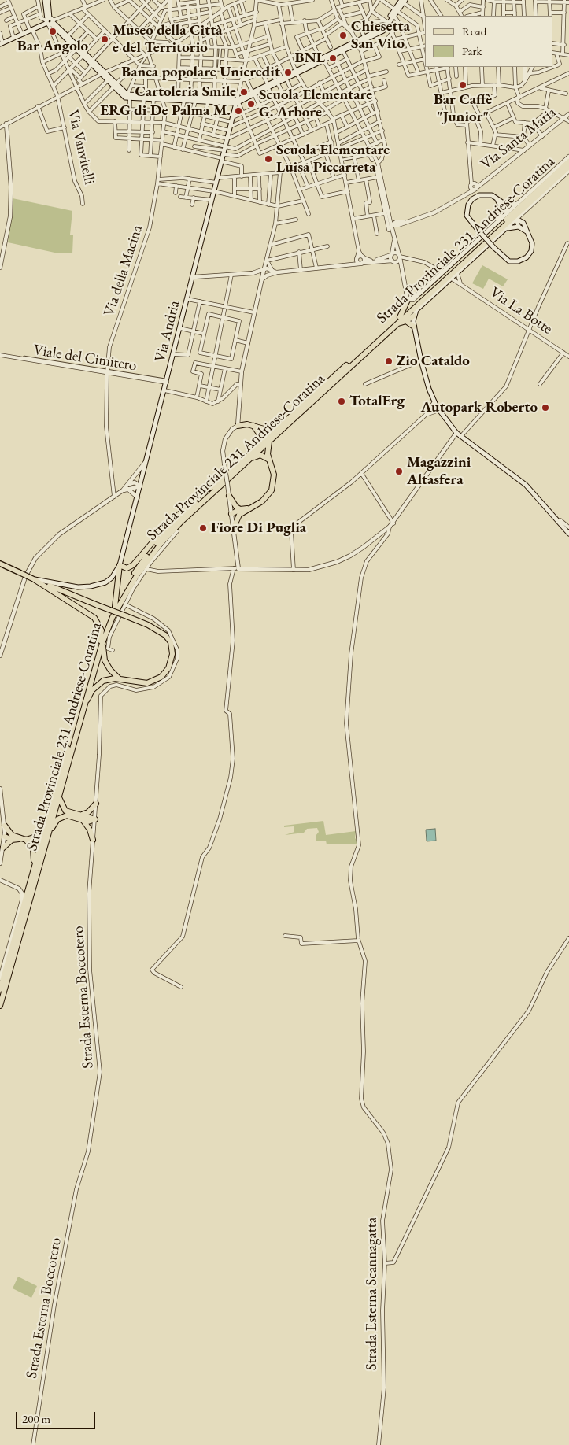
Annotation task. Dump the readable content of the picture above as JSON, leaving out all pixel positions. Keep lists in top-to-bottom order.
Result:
{
  "streets": {
    "highway": ["Strada Provinciale 231 Andriese-Coratina"],
    "main road": ["Via Andria"],
    "street": [
      "Via Santa Maria",
      "Via Vanvitelli",
      "Via della Macina",
      "Via La Botte",
      "Viale del Cimitero",
      "Strada Esterna Boccotero",
      "Strada Esterna Scannagatta"
    ]
  },
  "crossings": [
    ["Via della Macina", "Viale del Cimitero"],
    ["Via Andria", "Viale del Cimitero"]
  ],
  "places": [
    "Bar Angolo",
    "Chiesetta San Vito",
    "Museo della Città e del Territorio",
    "BNL",
    "Banca popolare Unicredit",
    "Bar Caffè \"Junior\"",
    "Cartoleria Smile",
    "Scuola Elementare G. Arbore",
    "ERG di De Palma M.",
    "Scuola Elementare Luisa Piccarreta",
    "Zio Cataldo",
    "TotalErg",
    "Autopark Roberto",
    "Magazzini Altasfera",
    "Fiore Di Puglia"
  ],
  "legend": ["Road", "Park"],
  "scale_bar": "200 m"
}
